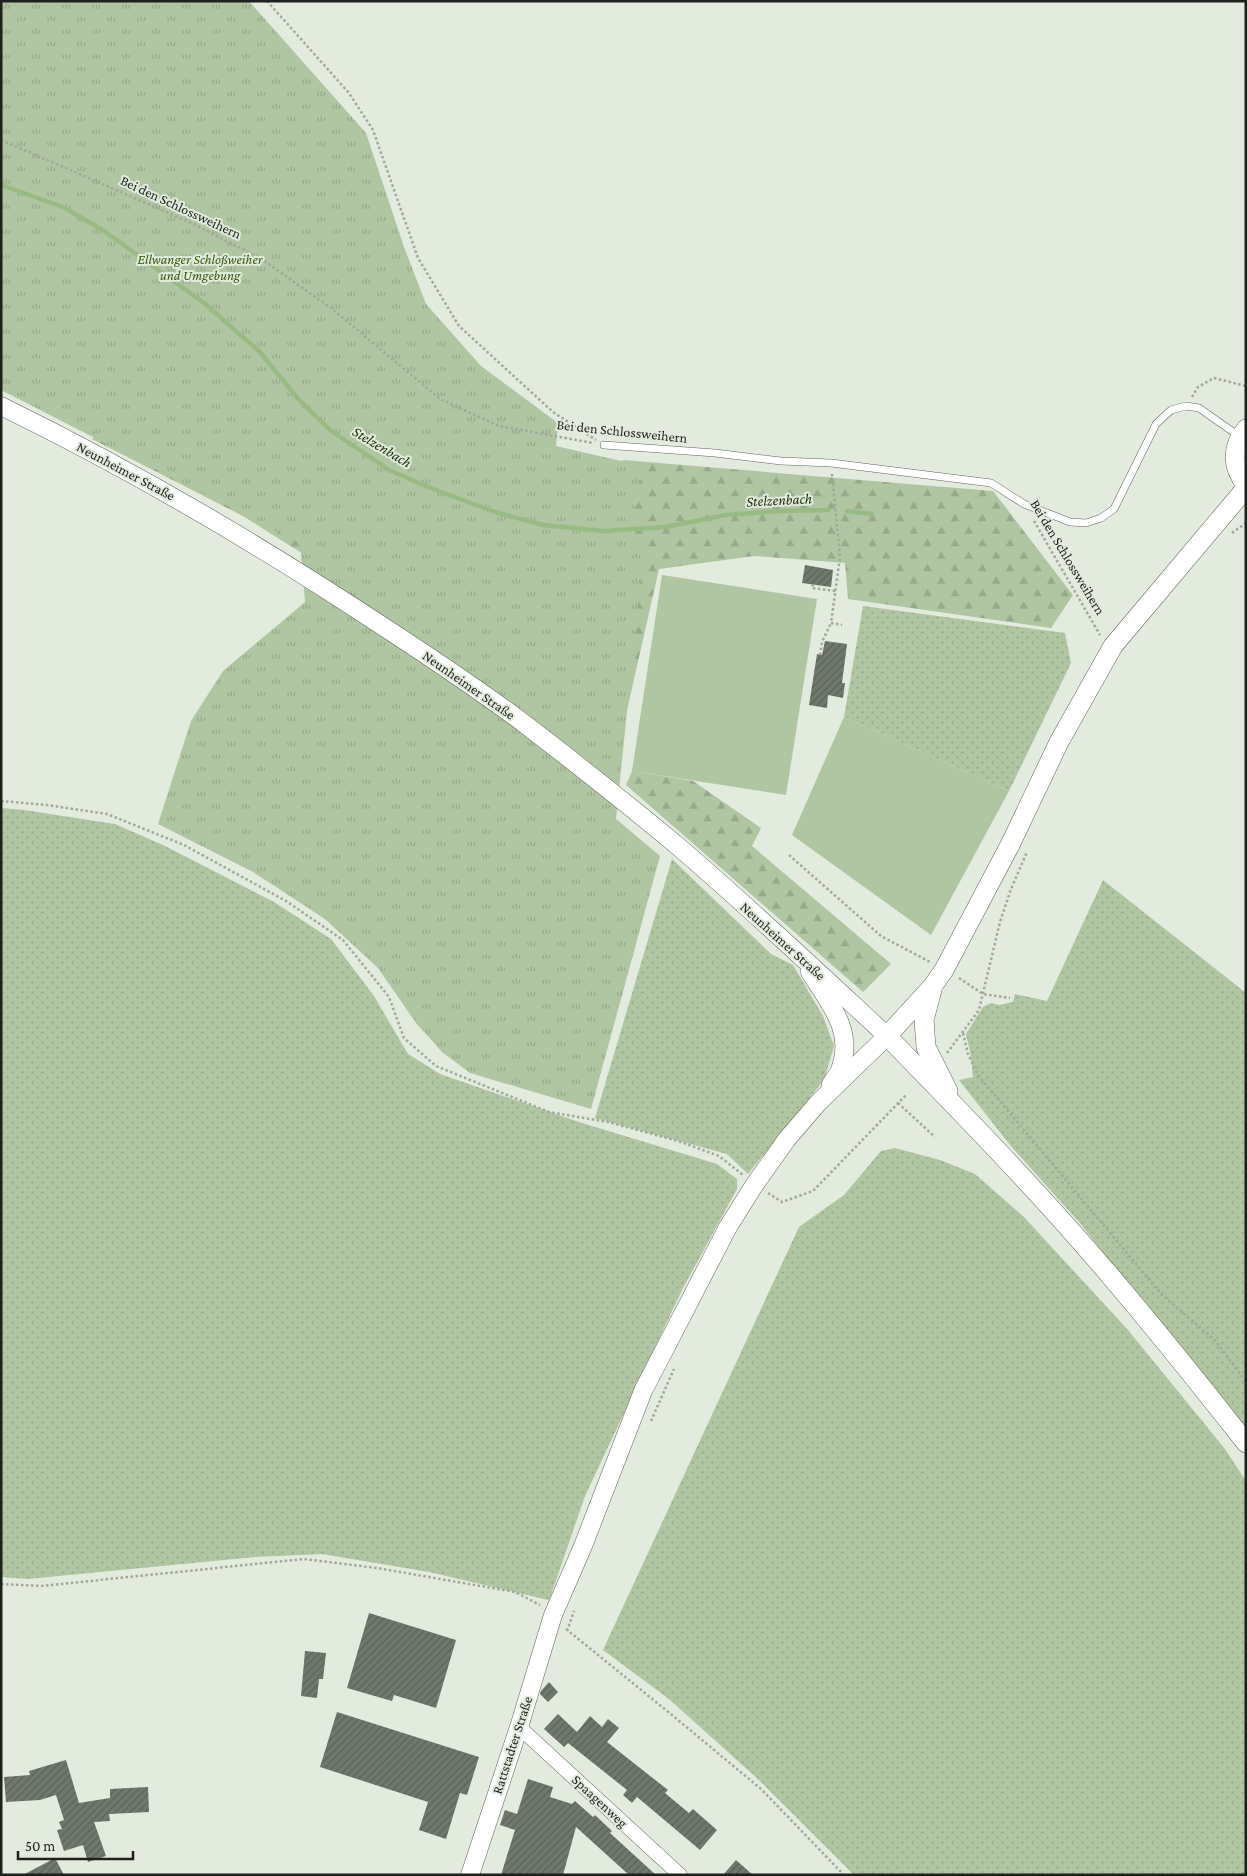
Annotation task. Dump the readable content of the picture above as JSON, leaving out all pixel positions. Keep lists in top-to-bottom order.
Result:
{
  "streets": {
    "street": ["Neunheimer Straße", "Rattstadter Straße", "Spaagenweg"],
    "lane": ["Bei den Schlossweihern"]
  },
  "crossings": [
    ["Rattstadter Straße", "Spaagenweg"]
  ],
  "water": ["Stelzenbach"],
  "parks": ["Ellwanger Schloßweiher und Umgebung"],
  "scale_bar": "50 m"
}
